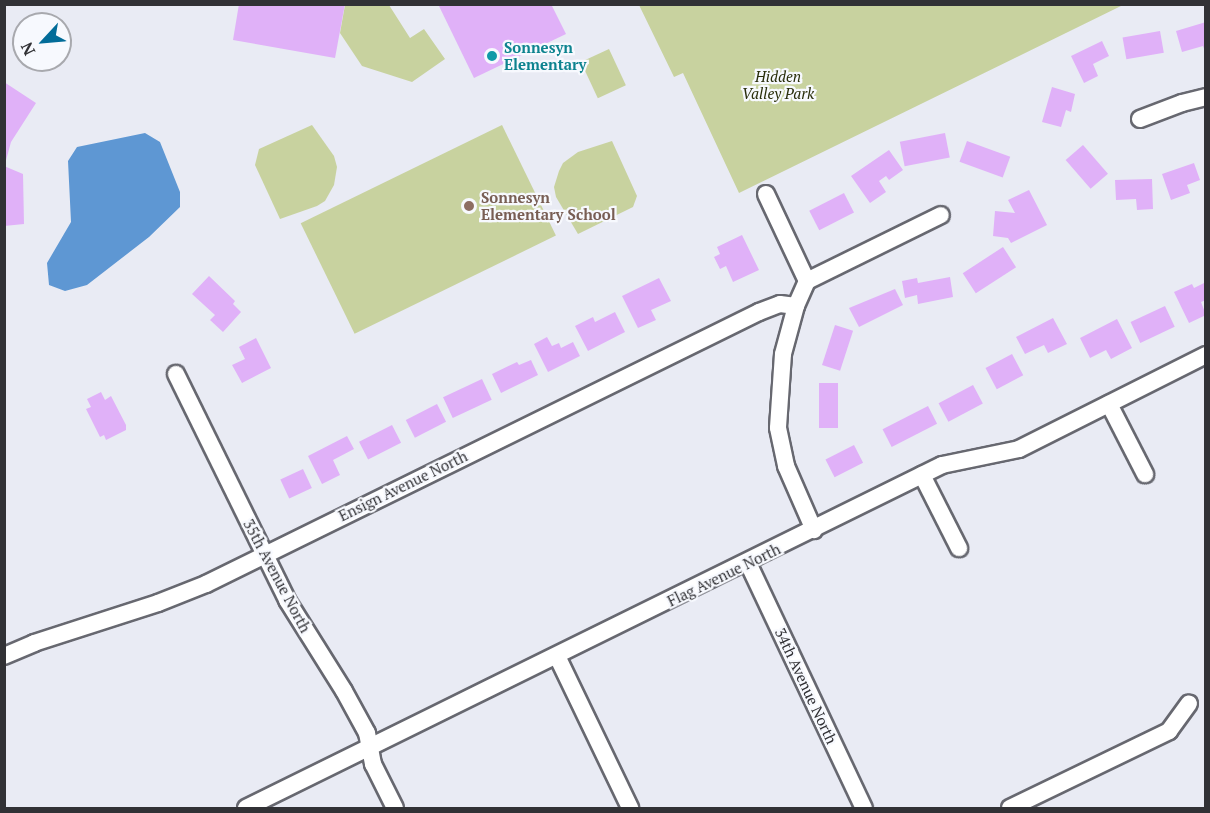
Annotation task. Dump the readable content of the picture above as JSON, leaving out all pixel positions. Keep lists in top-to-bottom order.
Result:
{
  "streets": {
    "street": [
      "Ensign Avenue North",
      "Flag Avenue North",
      "35th Avenue North",
      "34th Avenue North"
    ]
  },
  "crossings": [
    ["Ensign Avenue North", "35th Avenue North"],
    ["Flag Avenue North", "35th Avenue North"],
    ["Flag Avenue North", "34th Avenue North"]
  ],
  "parks": ["Hidden Valley Park"],
  "places": ["Sonnesyn Elementary", "Sonnesyn Elementary School"],
  "north": "bottom left"
}
